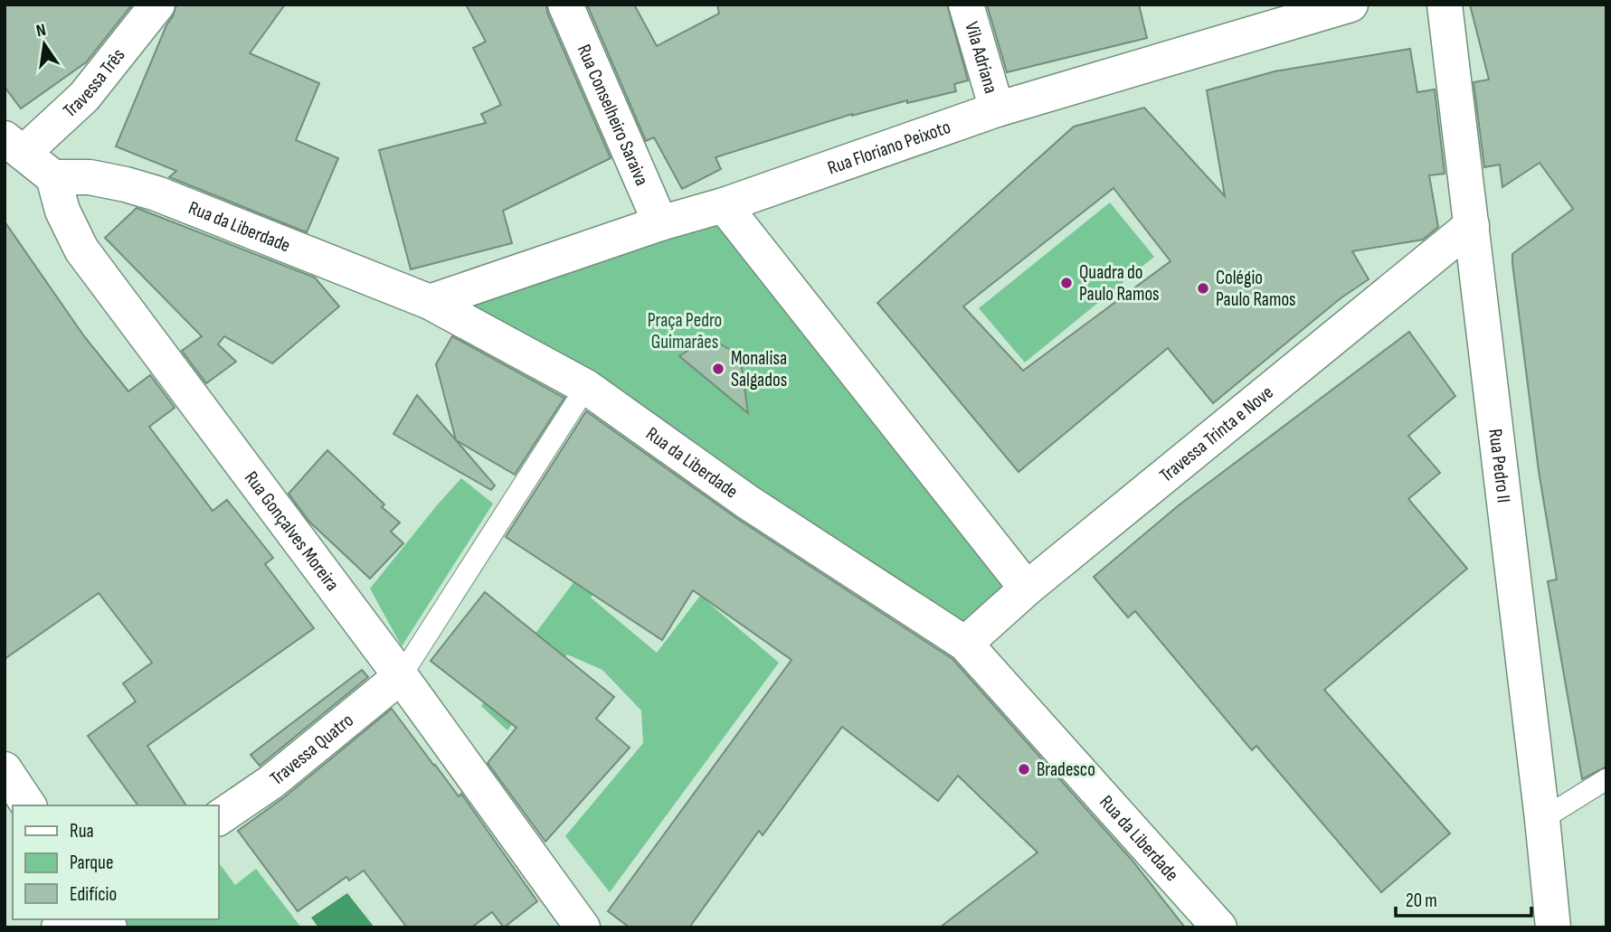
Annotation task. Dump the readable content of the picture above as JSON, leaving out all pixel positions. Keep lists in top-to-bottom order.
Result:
{
  "streets": {
    "street": [
      "Vila Adriana",
      "Travessa Três",
      "Rua Conselheiro Saraiva",
      "Rua Floriano Peixoto",
      "Rua da Liberdade",
      "Travessa Trinta e Nove",
      "Rua Pedro II",
      "Rua Gonçalves Moreira",
      "Travessa Quatro"
    ]
  },
  "crossings": [
    ["Vila Adriana", "Rua Floriano Peixoto"],
    ["Rua Conselheiro Saraiva", "Rua Floriano Peixoto"],
    ["Rua Floriano Peixoto", "Rua da Liberdade"],
    ["Rua da Liberdade", "Travessa Trinta e Nove"],
    ["Rua da Liberdade", "Rua Gonçalves Moreira"],
    ["Travessa Trinta e Nove", "Rua Pedro II"],
    ["Rua Gonçalves Moreira", "Travessa Quatro"]
  ],
  "parks": ["Praça Pedro Guimarães"],
  "places": [
    "Quadra do Paulo Ramos",
    "Colégio Paulo Ramos",
    "Monalisa Salgados",
    "Bradesco"
  ],
  "legend": ["Rua", "Parque", "Edifício"],
  "scale_bar": "20 m",
  "north": "top"
}
